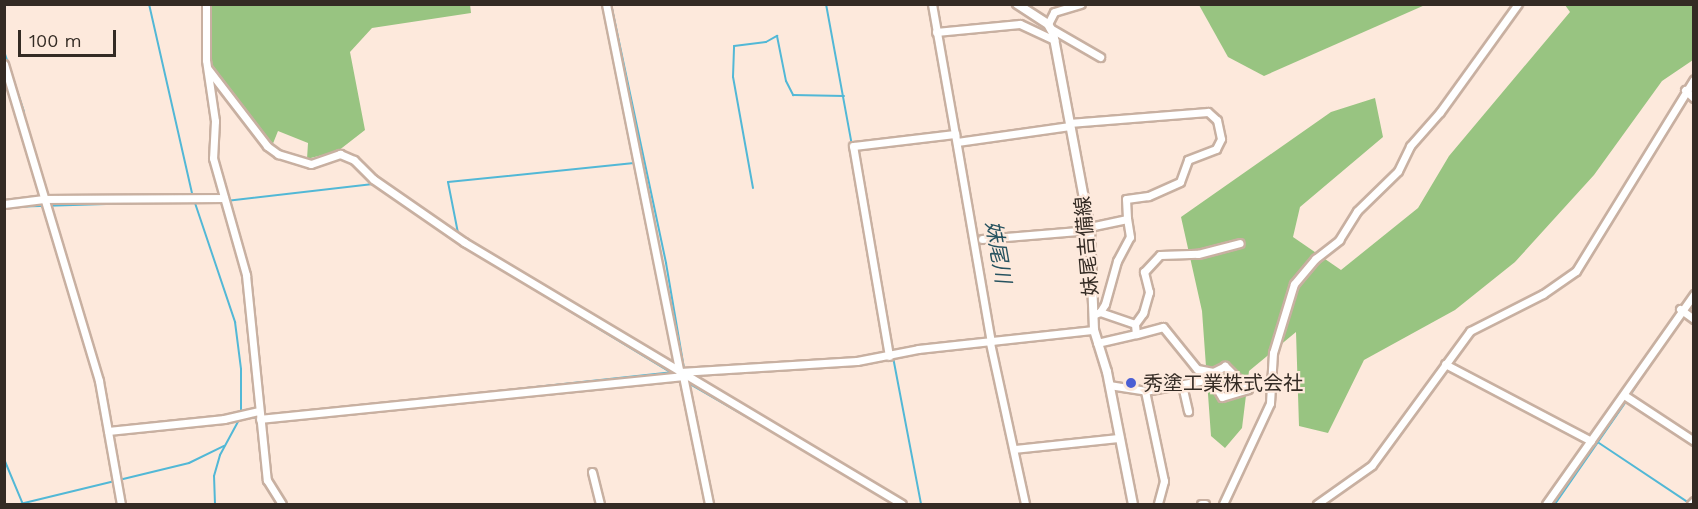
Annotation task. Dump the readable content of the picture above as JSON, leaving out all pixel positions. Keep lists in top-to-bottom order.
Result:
{
  "streets": {
    "main road": ["妹尾吉備線"]
  },
  "water": ["妹尾川"],
  "places": ["秀塗工業株式会社"],
  "scale_bar": "100 m"
}
